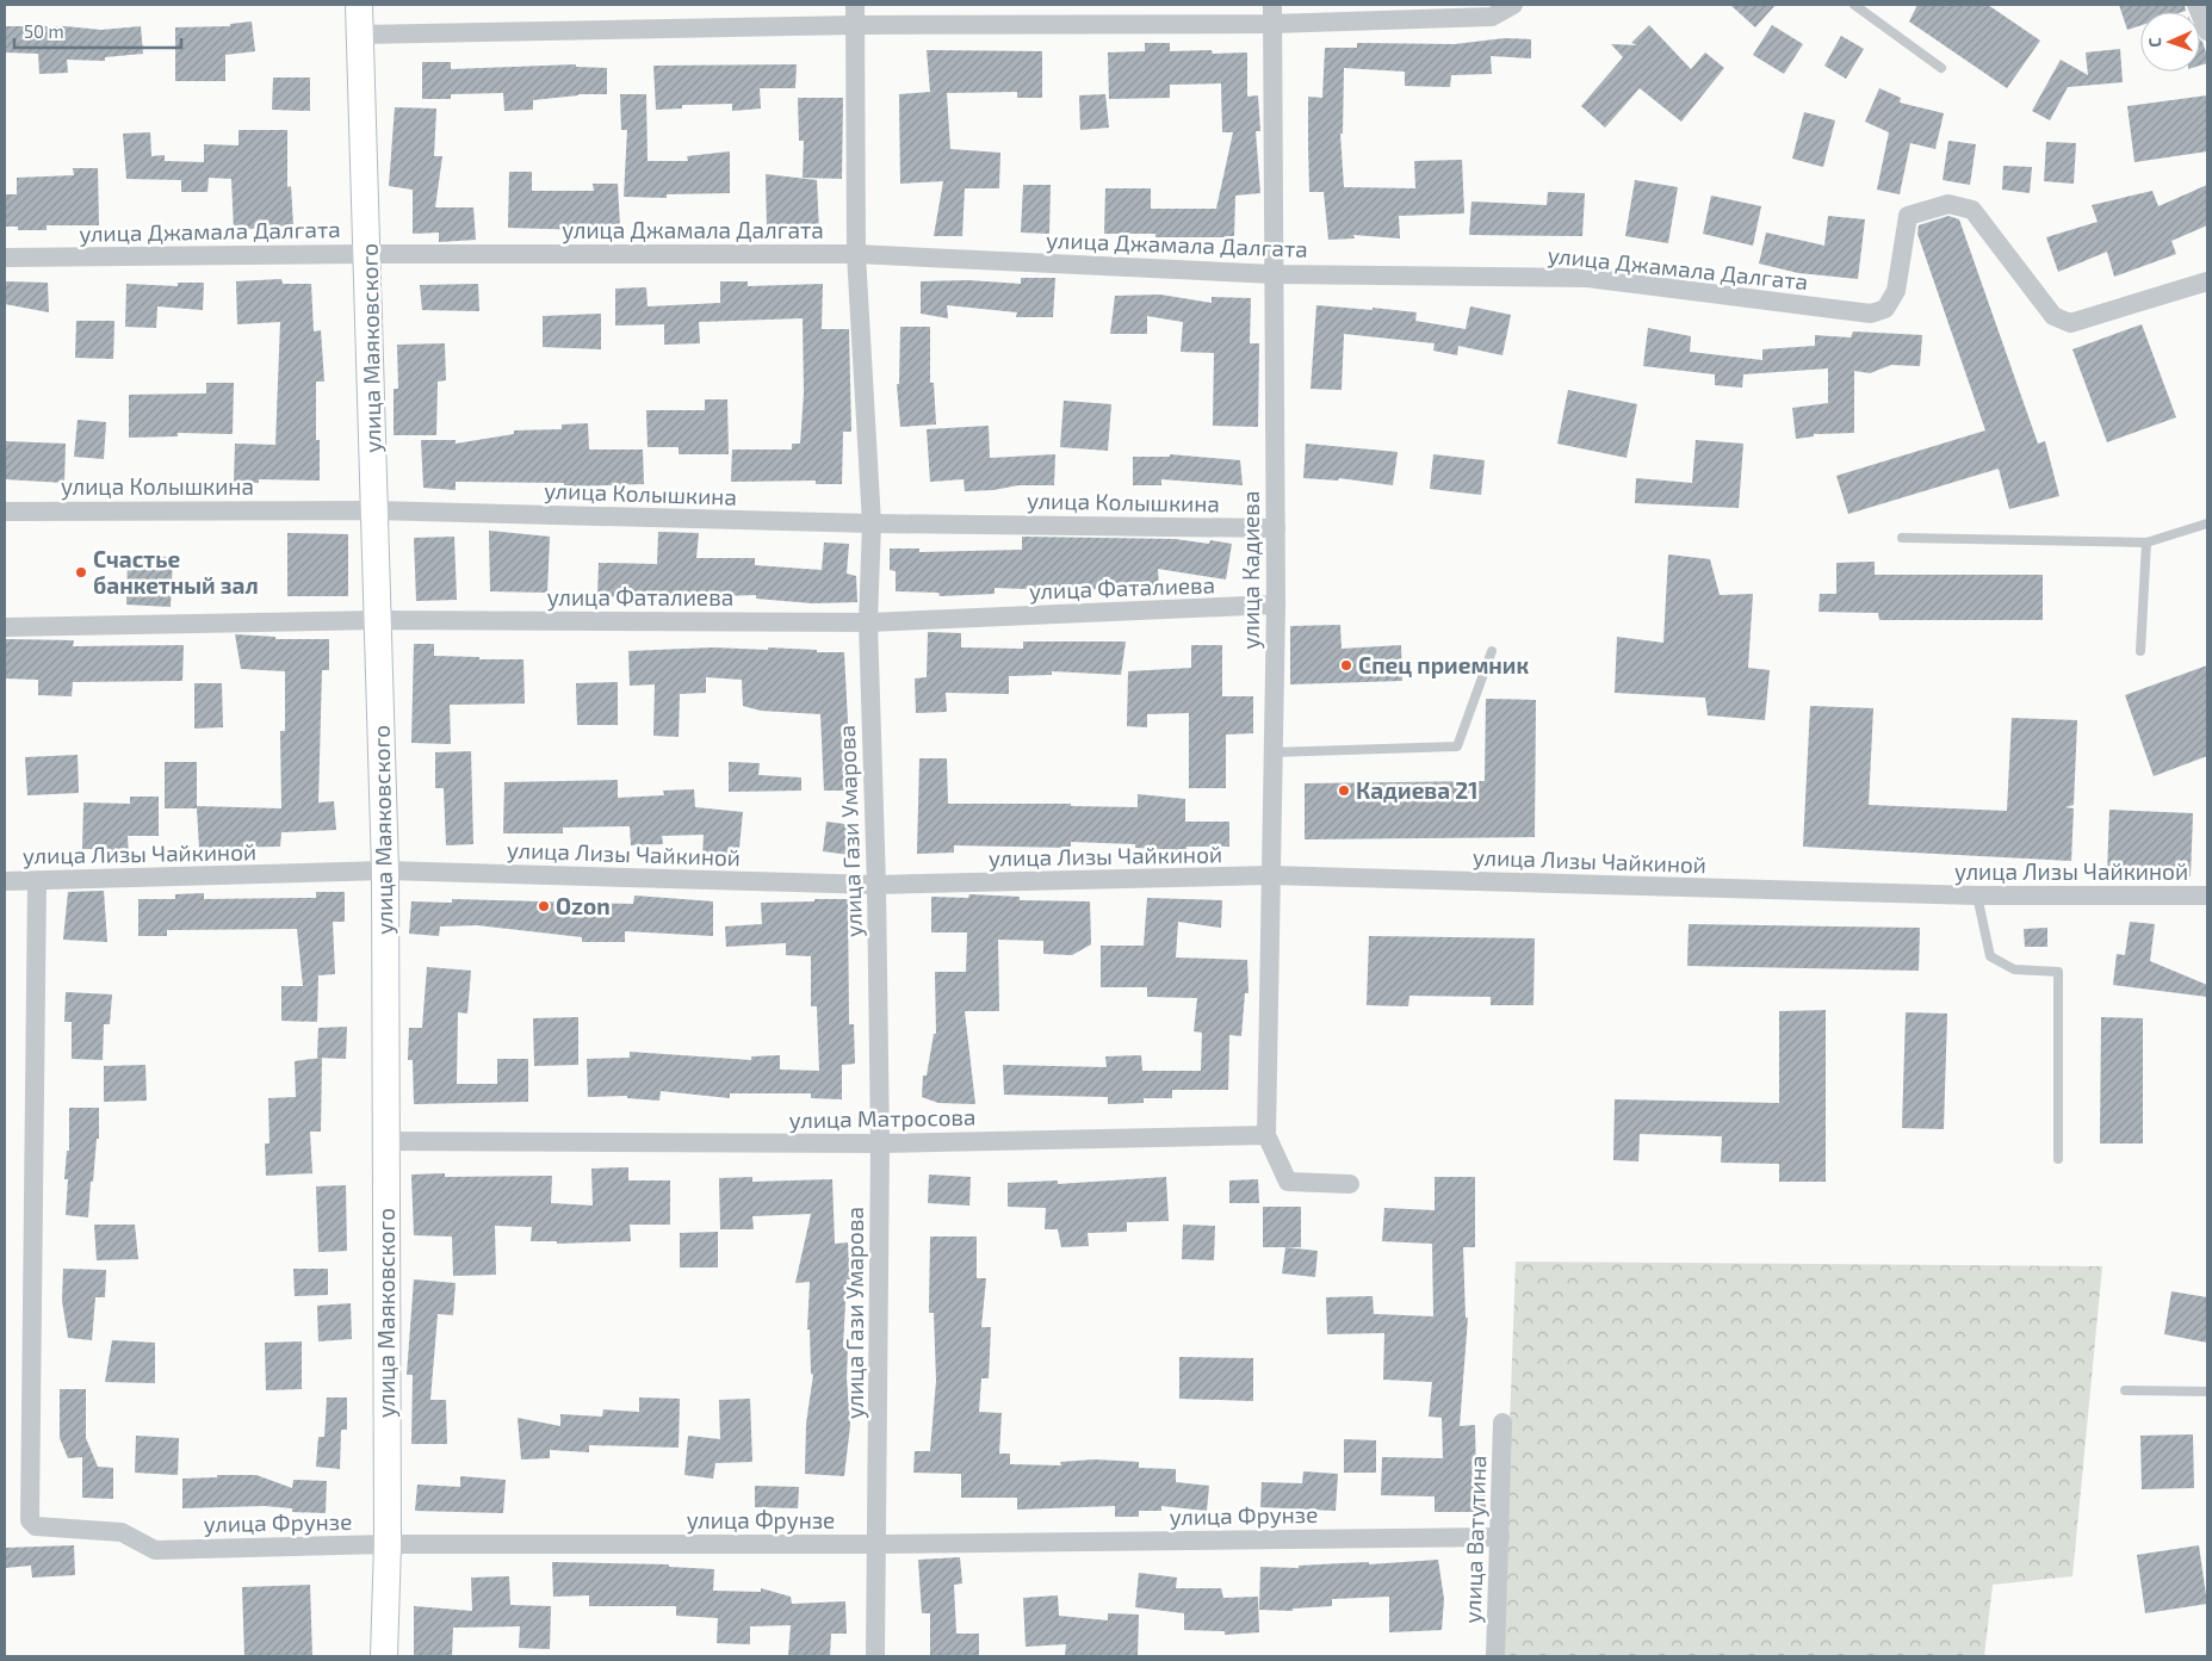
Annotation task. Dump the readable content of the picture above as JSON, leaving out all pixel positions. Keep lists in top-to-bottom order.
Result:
{
  "streets": {
    "street": [
      "улица Джамала Далгата",
      "улица Маяковского",
      "улица Колышкина",
      "улица Кадиева",
      "улица Фаталиева",
      "улица Гази Умарова",
      "улица Лизы Чайкиной",
      "улица Матросова",
      "улица Фрунзе",
      "улица Ватутина"
    ]
  },
  "crossings": [
    ["улица Джамала Далгата", "улица Маяковского"],
    ["улица Джамала Далгата", "улица Кадиева"],
    ["улица Джамала Далгата", "улица Гази Умарова"],
    ["улица Маяковского", "улица Колышкина"],
    ["улица Маяковского", "улица Фаталиева"],
    ["улица Маяковского", "улица Лизы Чайкиной"],
    ["улица Маяковского", "улица Матросова"],
    ["улица Маяковского", "улица Фрунзе"],
    ["улица Колышкина", "улица Кадиева"],
    ["улица Колышкина", "улица Гази Умарова"],
    ["улица Кадиева", "улица Фаталиева"],
    ["улица Кадиева", "улица Лизы Чайкиной"],
    ["улица Кадиева", "улица Матросова"],
    ["улица Фаталиева", "улица Гази Умарова"],
    ["улица Гази Умарова", "улица Лизы Чайкиной"],
    ["улица Гази Умарова", "улица Матросова"],
    ["улица Гази Умарова", "улица Фрунзе"],
    ["улица Лизы Чайкиной", "улица Фрунзе"],
    ["улица Фрунзе", "улица Ватутина"]
  ],
  "places": [
    "Счастье банкетный зал",
    "Спец приемник",
    "Кадиева 21",
    "Ozon"
  ],
  "scale_bar": "50 m",
  "north": "left"
}
